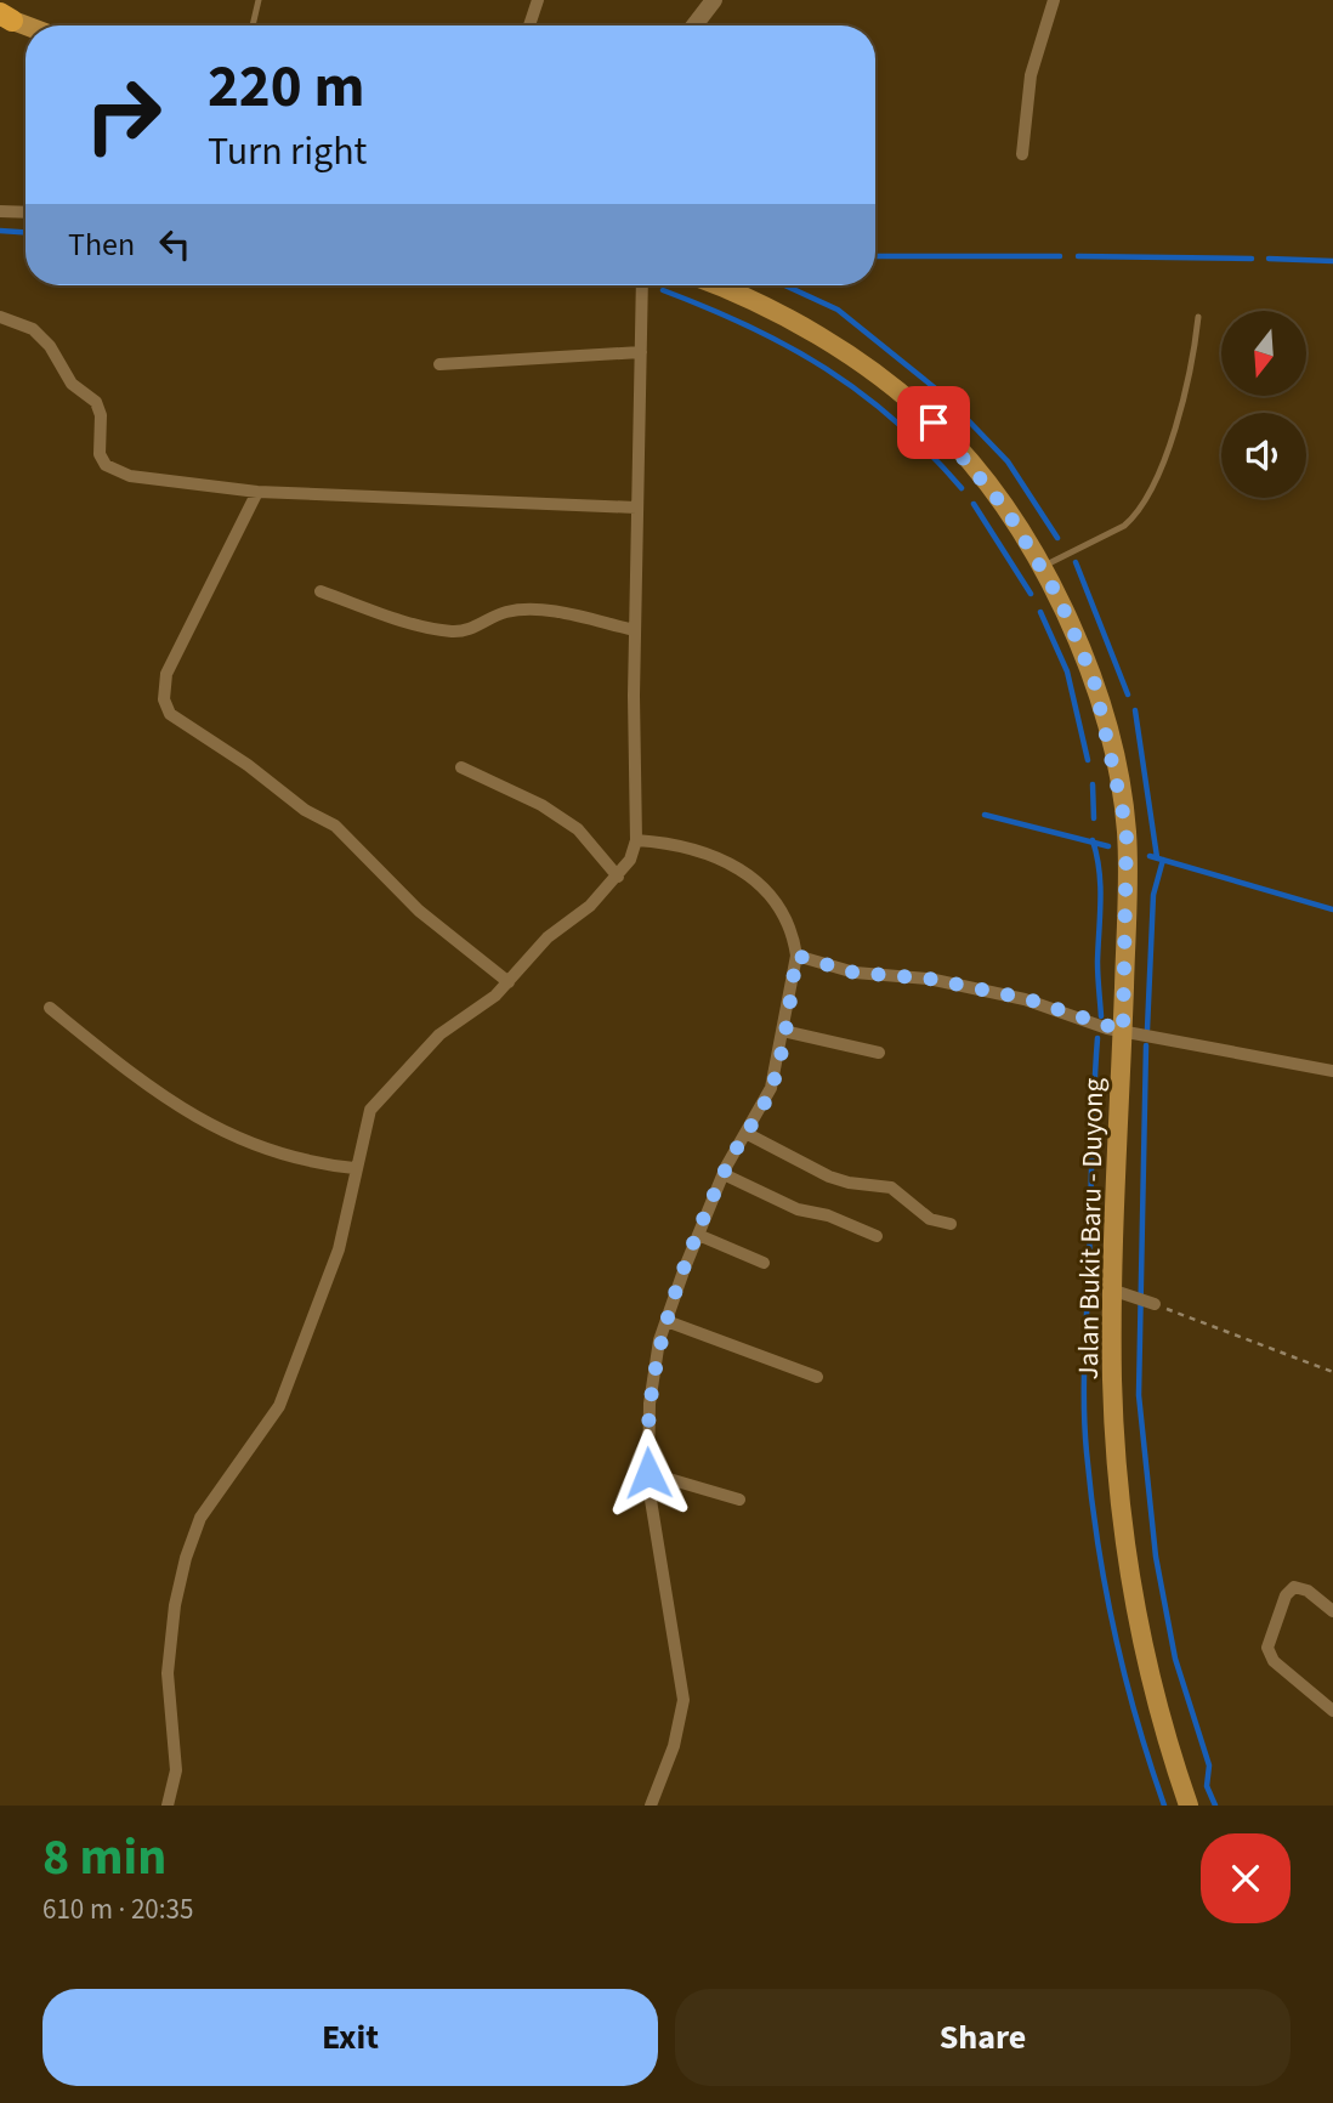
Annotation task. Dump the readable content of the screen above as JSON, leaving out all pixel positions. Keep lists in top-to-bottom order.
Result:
{
  "streets": {
    "main road": ["Jalan Bukit Baru - Duyong"]
  },
  "north": "bottom",
  "page": {
    "turn": ["220 m", "Turn right"],
    "then": "Then",
    "heading": ["8 min", "610 m · 20:35"],
    "buttons": ["Exit", "Share"]
  }
}
